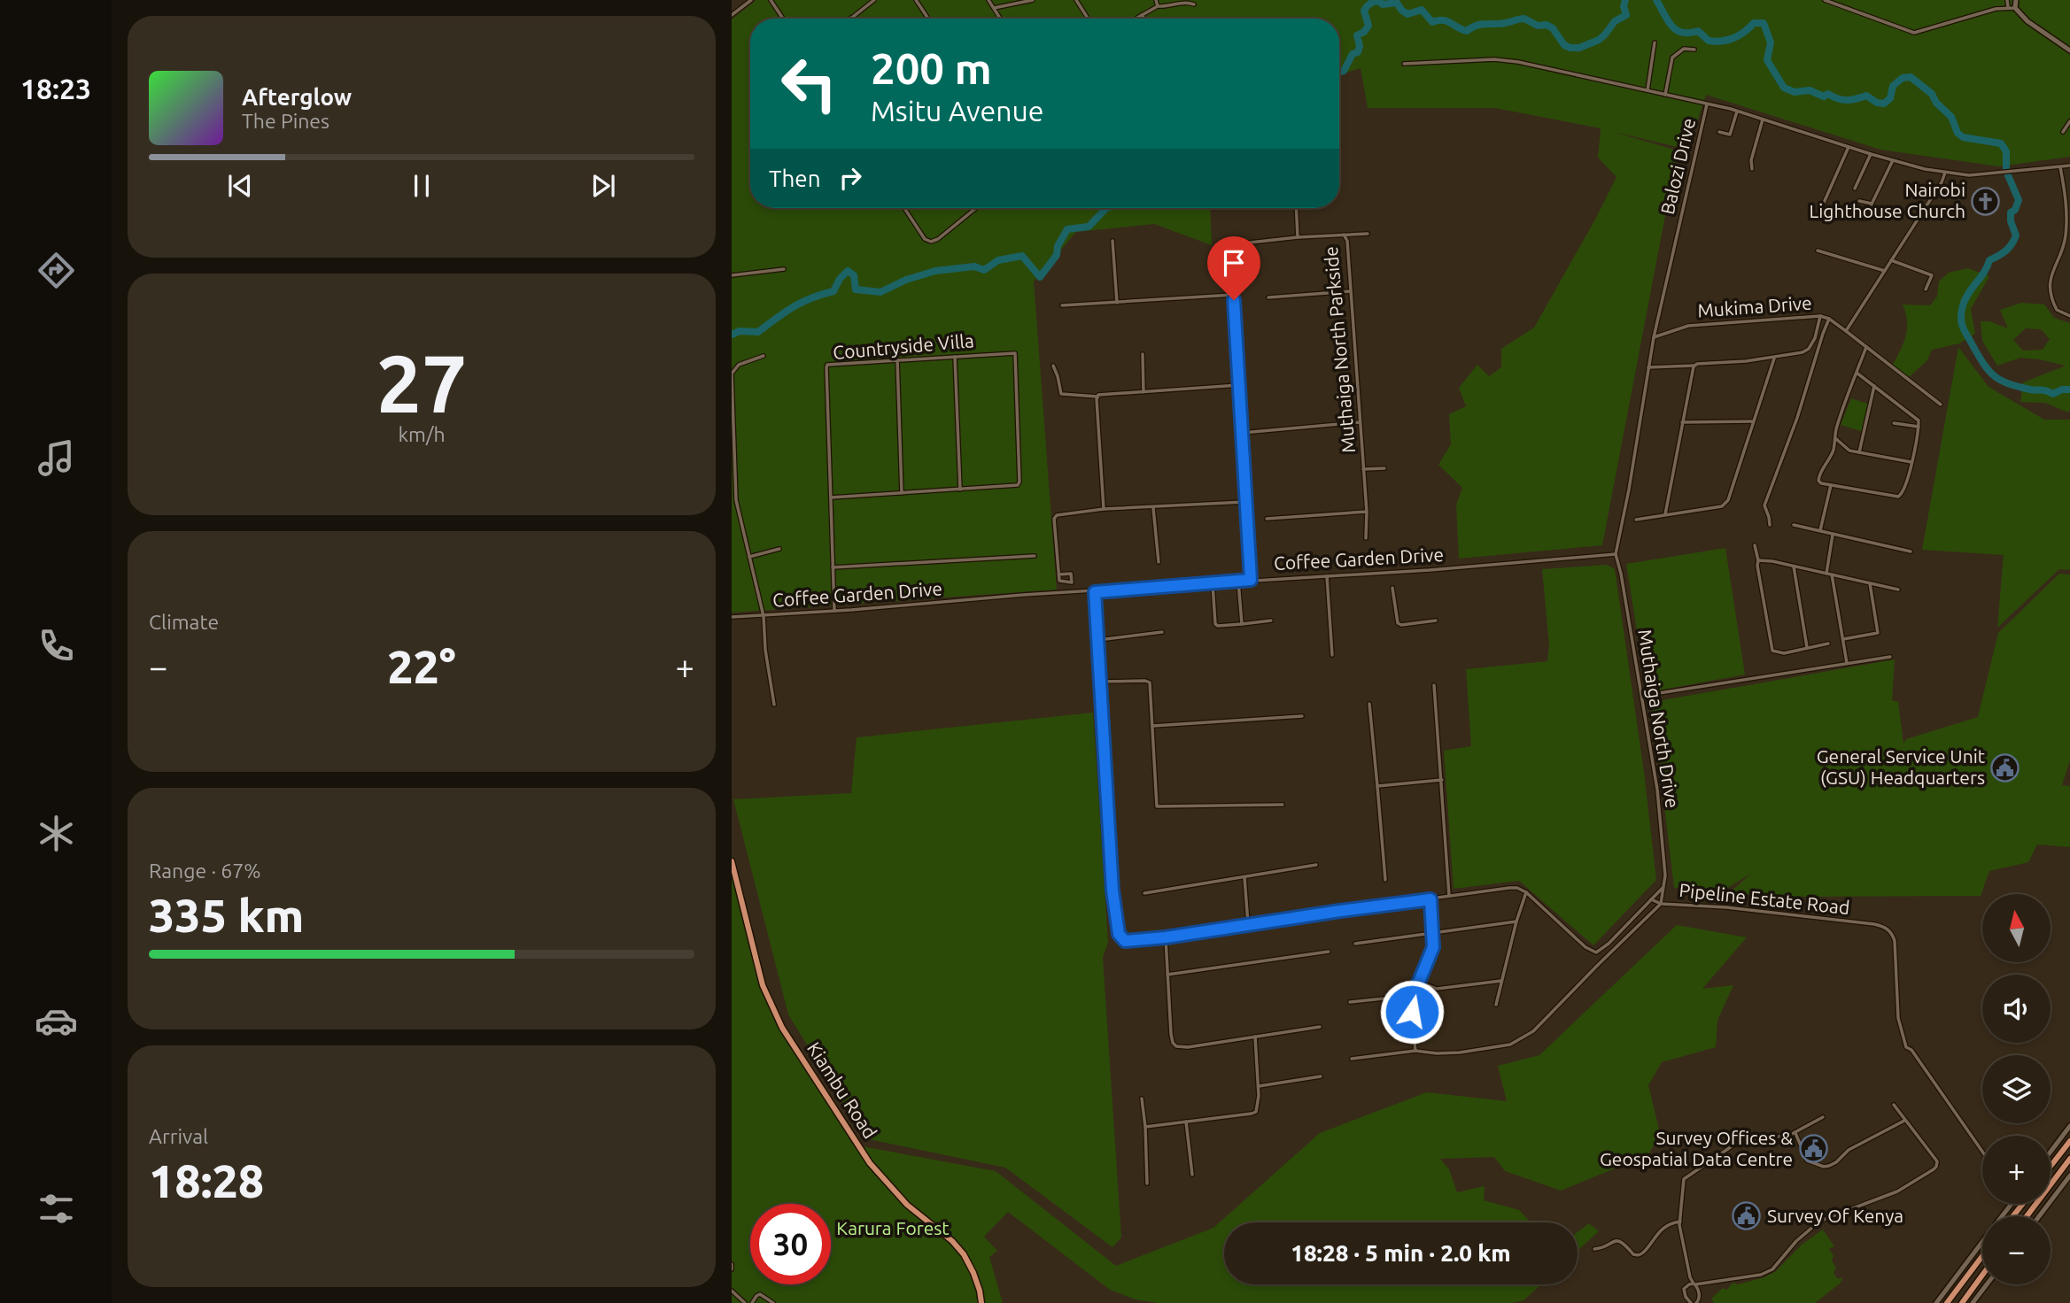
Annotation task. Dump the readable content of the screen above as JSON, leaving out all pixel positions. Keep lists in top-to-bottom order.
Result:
{
  "streets": {
    "highway": ["Kiambu Road"],
    "street": [
      "Balozi Drive",
      "Mukima Drive",
      "Countryside Villa",
      "Muthaiga North Parkside",
      "Coffee Garden Drive",
      "Muthaiga North Drive",
      "Pipeline Estate Road"
    ]
  },
  "crossings": [
    ["Balozi Drive", "Mukima Drive"],
    ["Balozi Drive", "Coffee Garden Drive"],
    ["Balozi Drive", "Muthaiga North Drive"],
    ["Countryside Villa", "Coffee Garden Drive"],
    ["Muthaiga North Parkside", "Coffee Garden Drive"],
    ["Coffee Garden Drive", "Muthaiga North Drive"]
  ],
  "parks": ["Karura Forest"],
  "places": {
    "church": ["Nairobi Lighthouse Church"],
    "public building": ["General Service Unit (GSU) Headquarters", "Survey Offices & Geospatial Data Centre", "Survey Of Kenya"]
  },
  "north": "top",
  "page": {
    "tabs": "18:23",
    "turn": ["200 m", "Msitu Avenue"],
    "song": ["Afterglow", "The Pines"],
    "then": "Then",
    "tile": [
      ["27", "km/h"],
      "Climate",
      ["Range · 67%", "335 km"],
      ["Arrival", "18:28"]
    ],
    "heat": ["−", "22°", "+"],
    "map_buttons": ["+", "−"],
    "limit": "30",
    "trip": "18:28 · 5 min · 2.0 km"
  }
}
